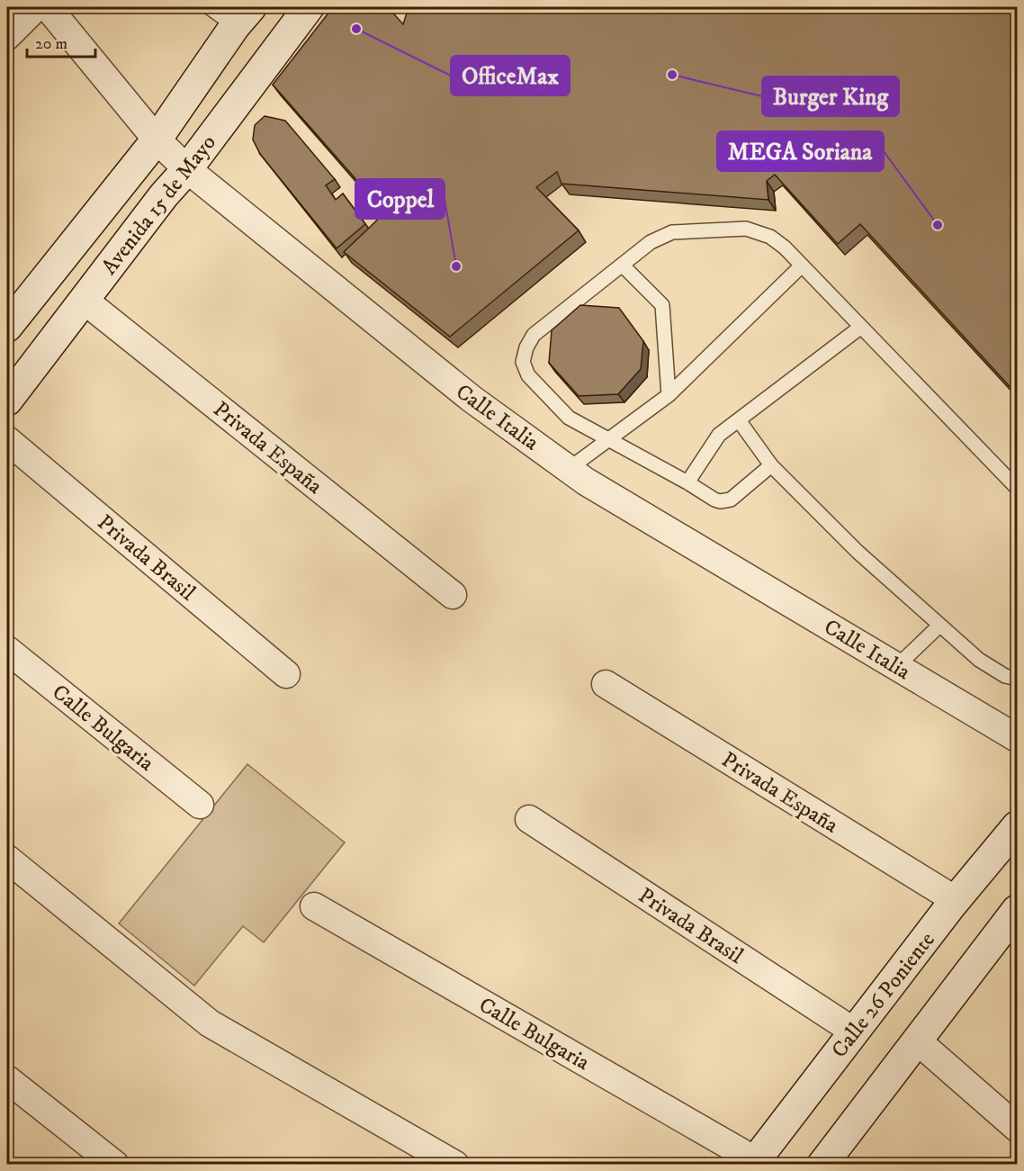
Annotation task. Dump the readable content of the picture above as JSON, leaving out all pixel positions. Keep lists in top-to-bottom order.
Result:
{
  "streets": {
    "main road": ["Avenida 15 de Mayo", "Calle 26 Poniente"],
    "street": [
      "Calle Italia",
      "Privada España",
      "Privada Brasil",
      "Calle Bulgaria"
    ]
  },
  "crossings": [
    ["Avenida 15 de Mayo", "Calle Italia"],
    ["Avenida 15 de Mayo", "Privada España"],
    ["Privada España", "Calle 26 Poniente"],
    ["Privada Brasil", "Calle 26 Poniente"],
    ["Calle Bulgaria", "Calle 26 Poniente"]
  ],
  "places": [
    "OfficeMax",
    "Burger King",
    "MEGA Soriana",
    "Coppel"
  ],
  "scale_bar": "20 m"
}
